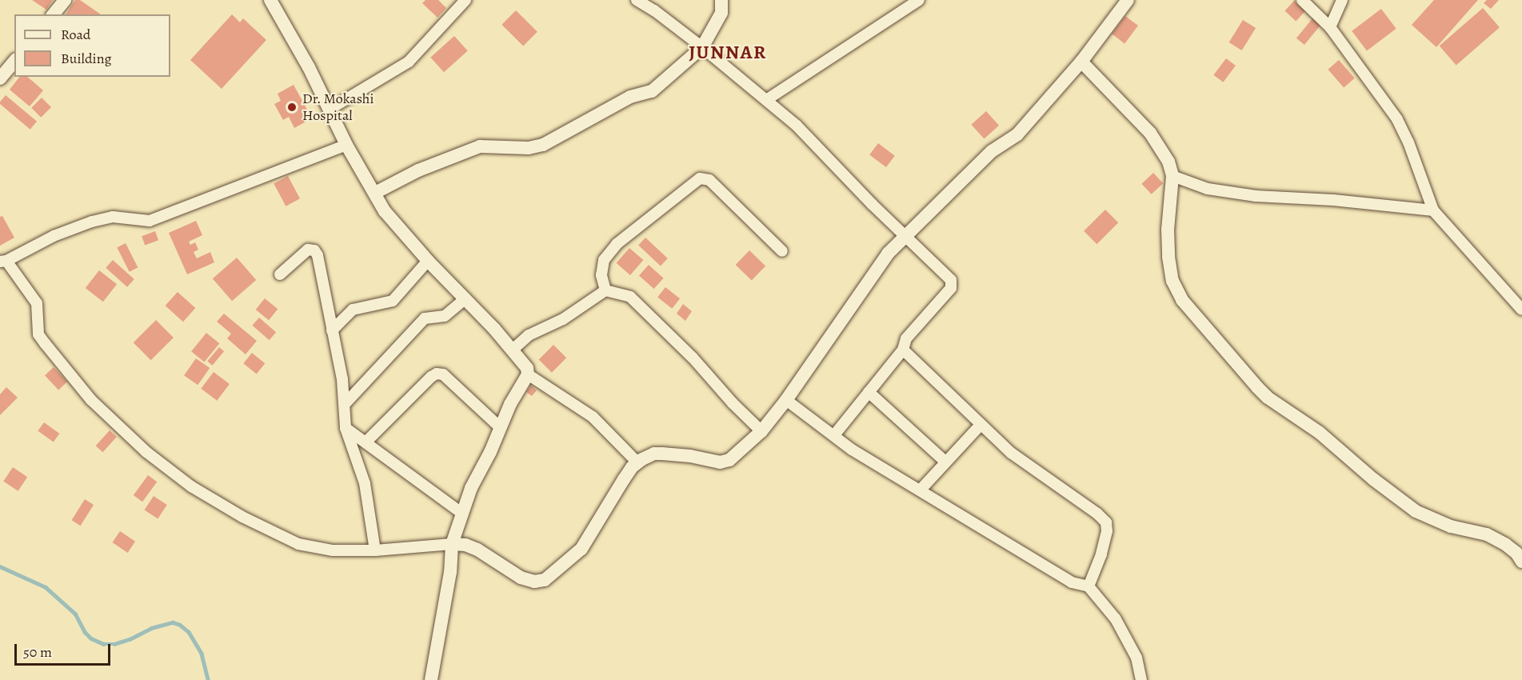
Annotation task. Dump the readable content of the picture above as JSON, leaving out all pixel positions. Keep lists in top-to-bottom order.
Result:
{
  "districts": ["JUNNAR"],
  "places": ["Dr. Mokashi Hospital"],
  "legend": ["Road", "Building"],
  "scale_bar": "50 m"
}
